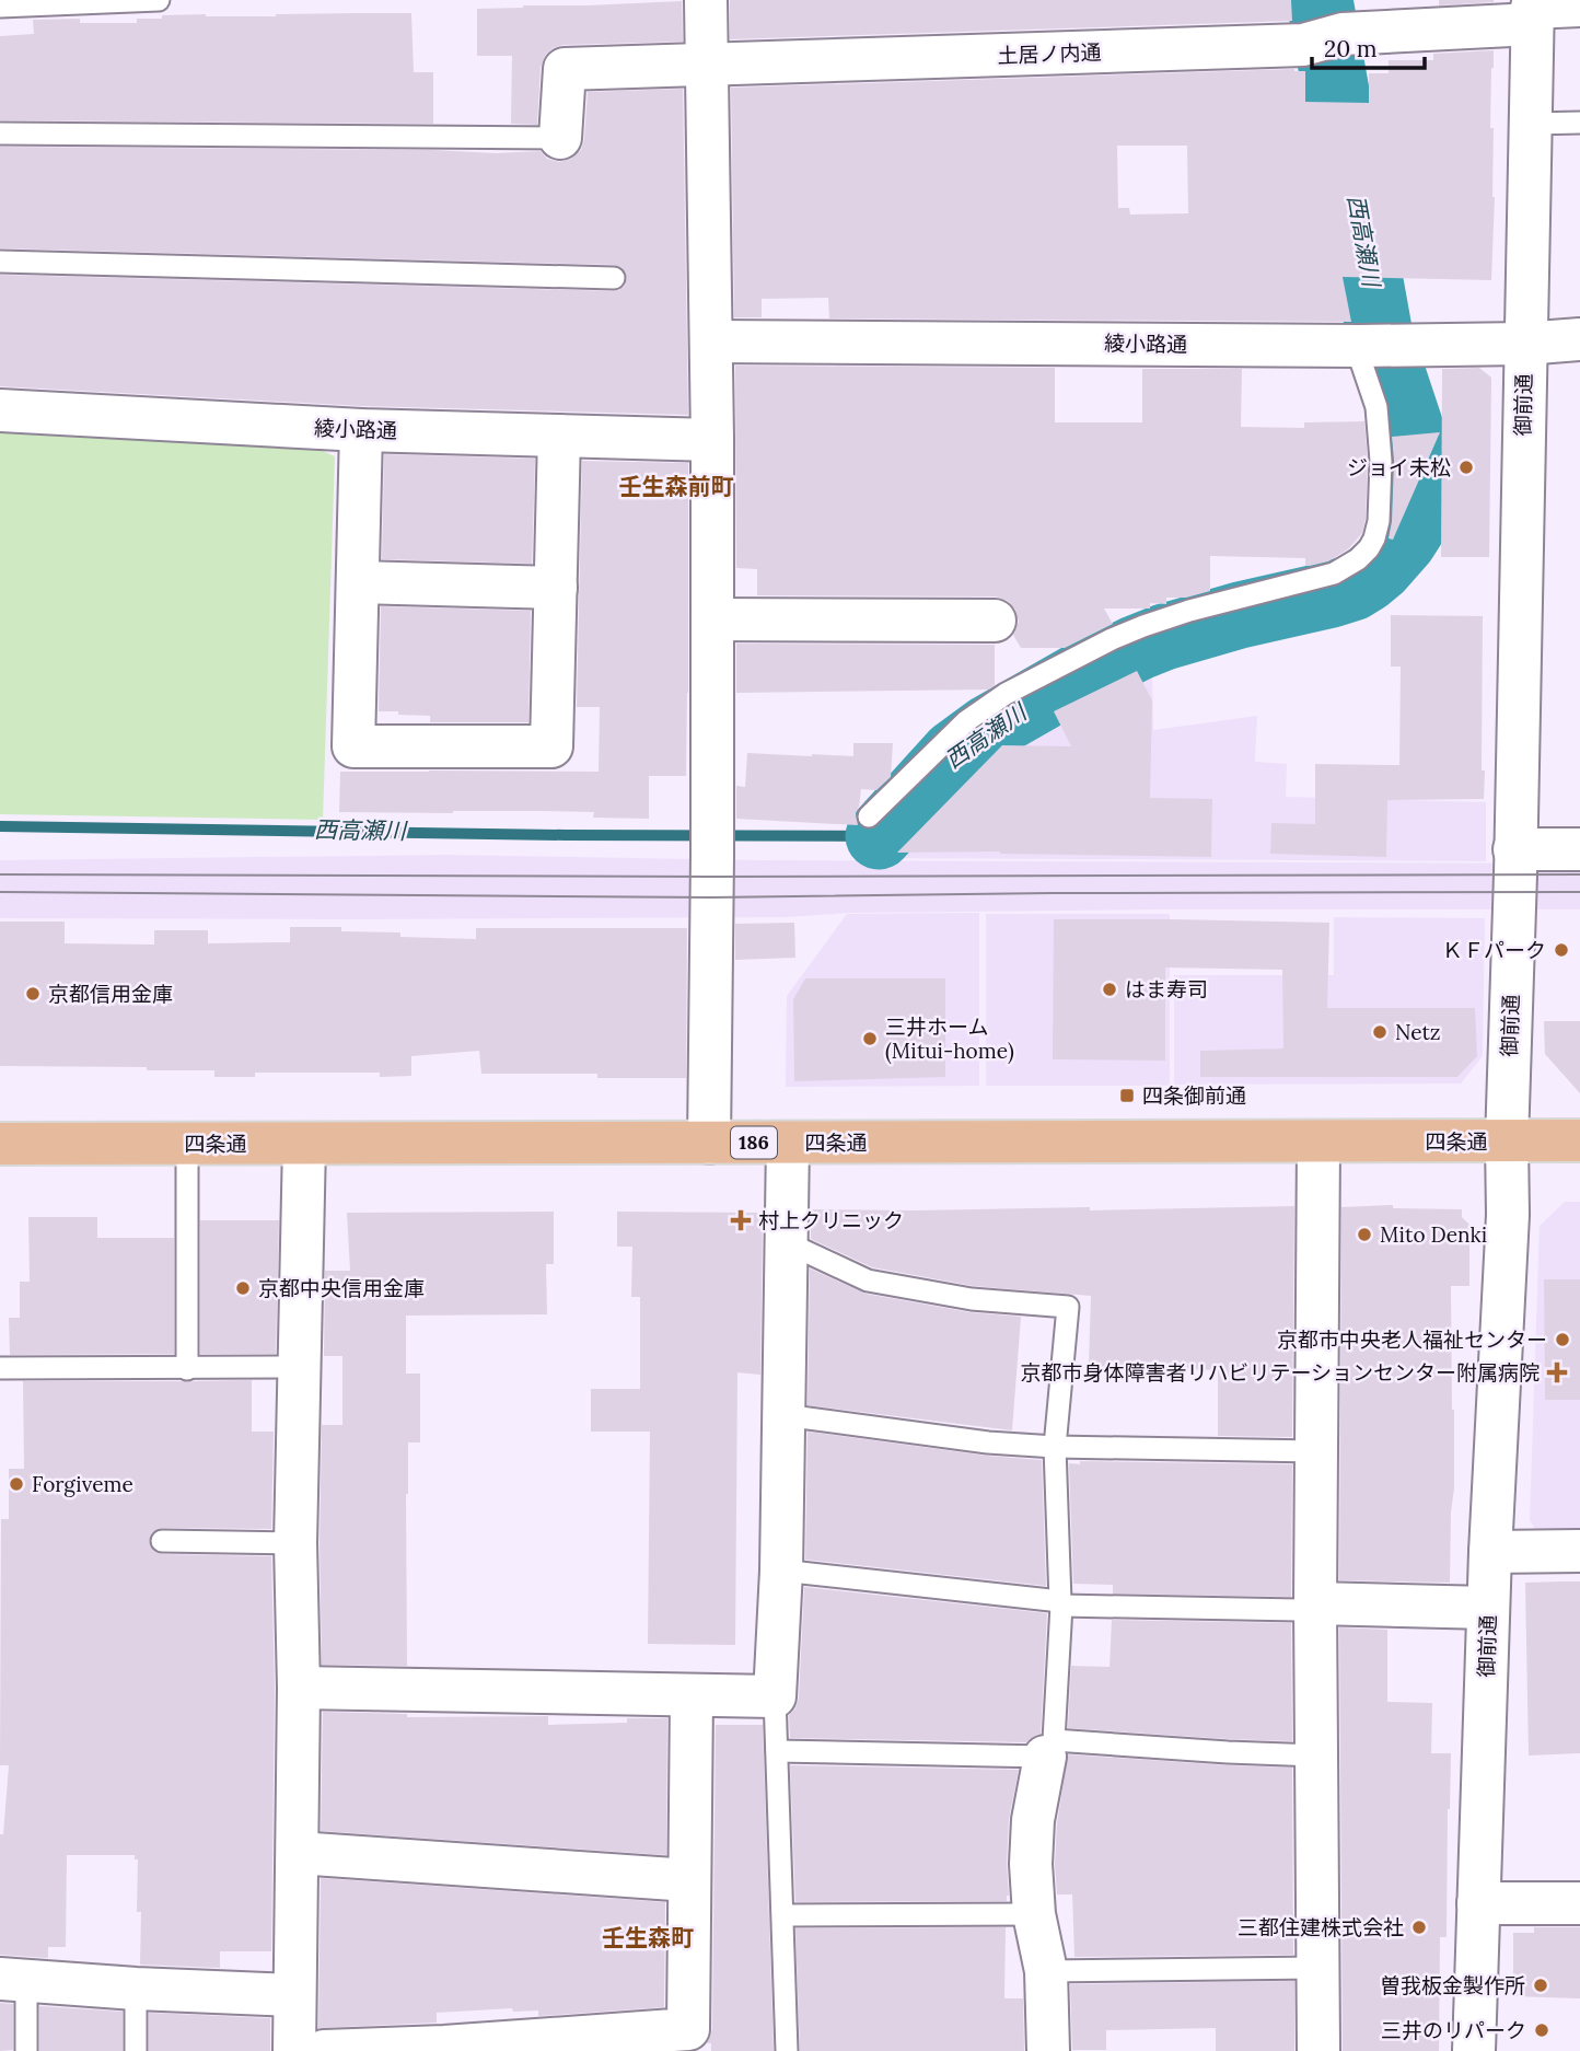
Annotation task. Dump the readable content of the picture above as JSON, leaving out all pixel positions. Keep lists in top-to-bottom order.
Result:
{
  "streets": {
    "main road": ["四条通", "186"],
    "street": ["土居ノ内通", "綾小路通", "御前通"]
  },
  "crossings": [
    ["土居ノ内通", "御前通"],
    ["綾小路通", "御前通"],
    ["御前通", "四条通"]
  ],
  "districts": ["壬生森前町", "壬生森町"],
  "water": ["西高瀬川"],
  "places": {
    "other": [
      "ジョイ未松",
      "ＫＦパーク",
      "はま寿司",
      "京都信用金庫",
      "Netz",
      "三井ホーム (Mitui-home)",
      "Mito Denki",
      "京都中央信用金庫",
      "京都市中央老人福祉センター",
      "Forgiveme",
      "三都住建株式会社",
      "曽我板金製作所",
      "三井のリパーク"
    ],
    "transit": ["四条御前通"],
    "health": ["村上クリニック", "京都市身体障害者リハビリテーションセンター附属病院"]
  },
  "scale_bar": "20 m"
}
